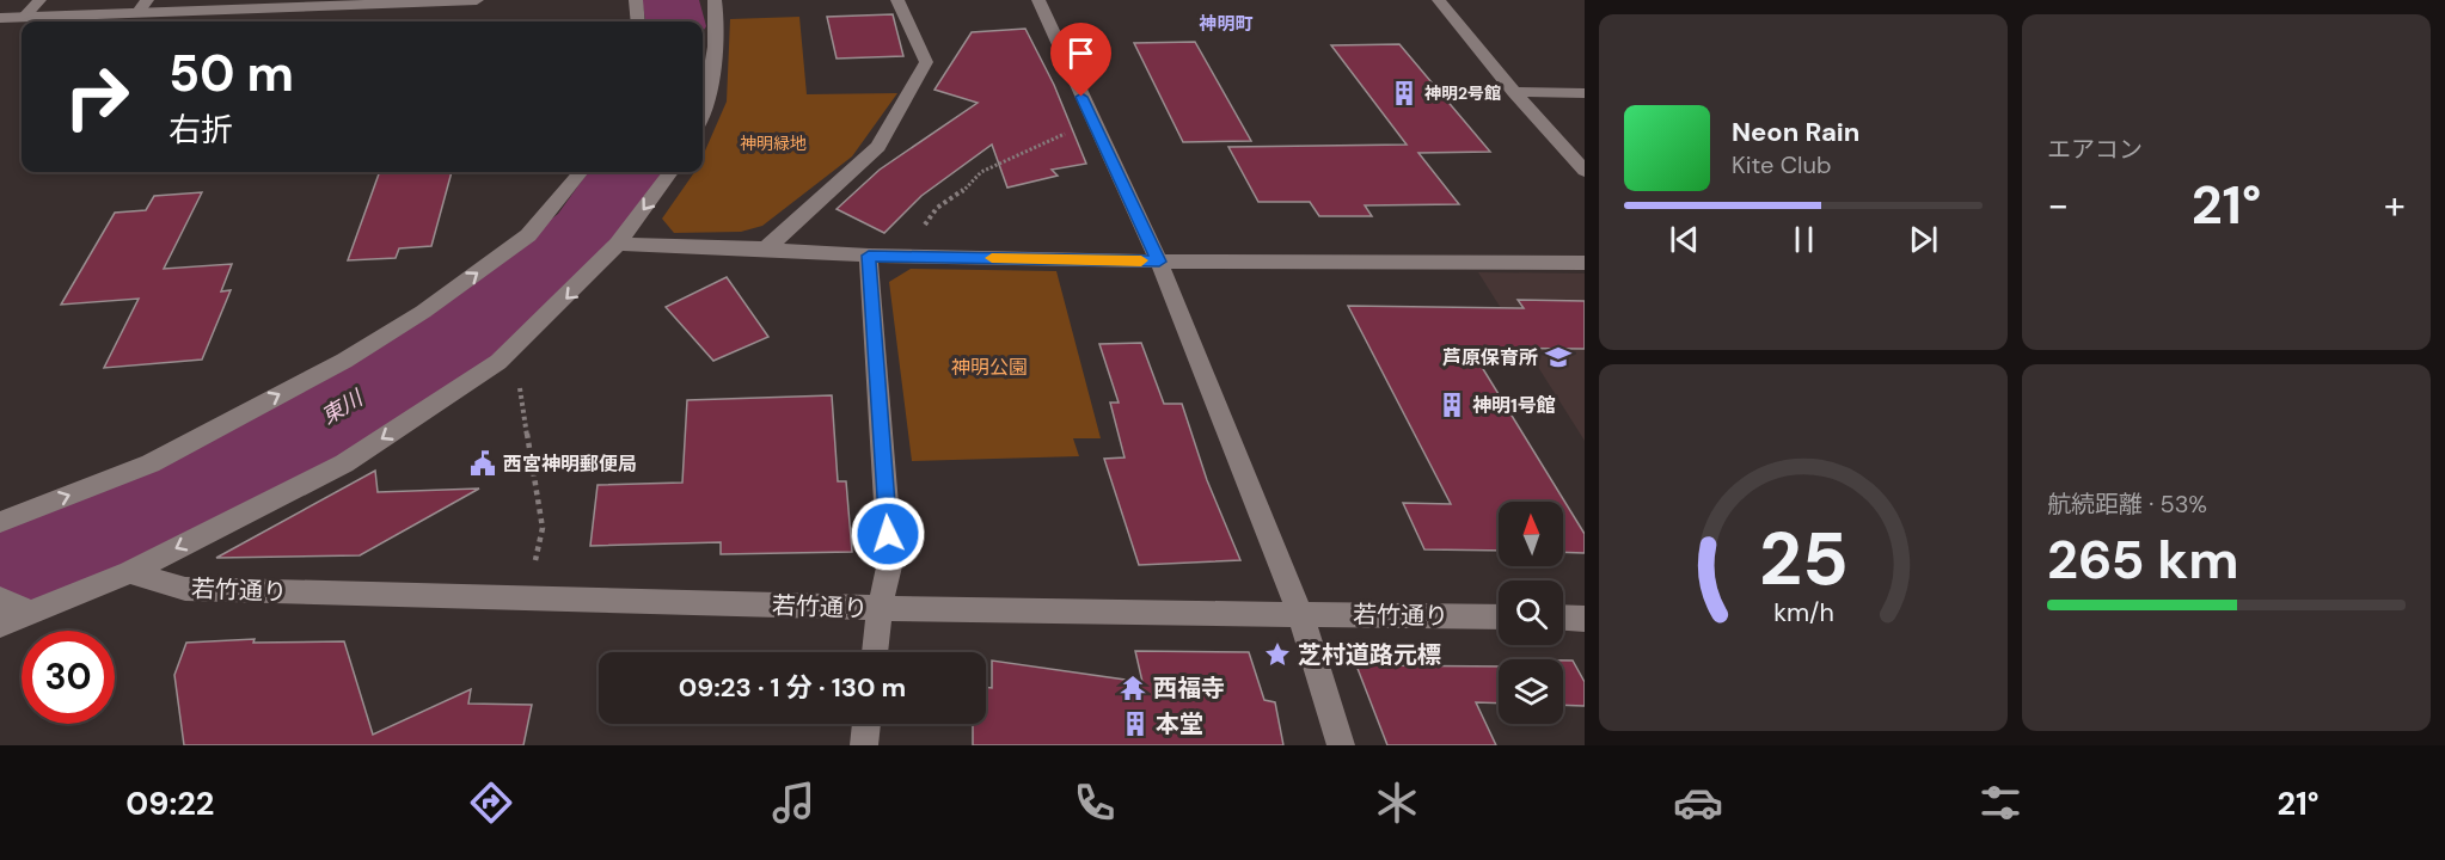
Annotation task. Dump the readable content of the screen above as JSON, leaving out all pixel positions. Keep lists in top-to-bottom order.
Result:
{
  "streets": {
    "street": ["若竹通り"]
  },
  "districts": ["神明町"],
  "water": ["東川"],
  "parks": ["神明緑地", "神明公園"],
  "places": {
    "building": ["神明2号館", "神明1号館", "本堂"],
    "school or university": ["芦原保育所"],
    "public building": ["西宮神明郵便局"],
    "place": ["芝村道路元標"],
    "temple": ["西福寺"]
  },
  "north": "top",
  "page": {
    "tile": [
      "エアコン",
      ["航続距離 · 53%", "265 km"]
    ],
    "turn": ["50 m", "右折"],
    "song": ["Neon Rain", "Kite Club"],
    "heat": ["−", "21°", "+"],
    "limit": "30",
    "trip": "09:23 · 1 分 · 130 m",
    "tabs": ["09:22", "21°"],
    "gauge": ["25", "km/h"]
  }
}
